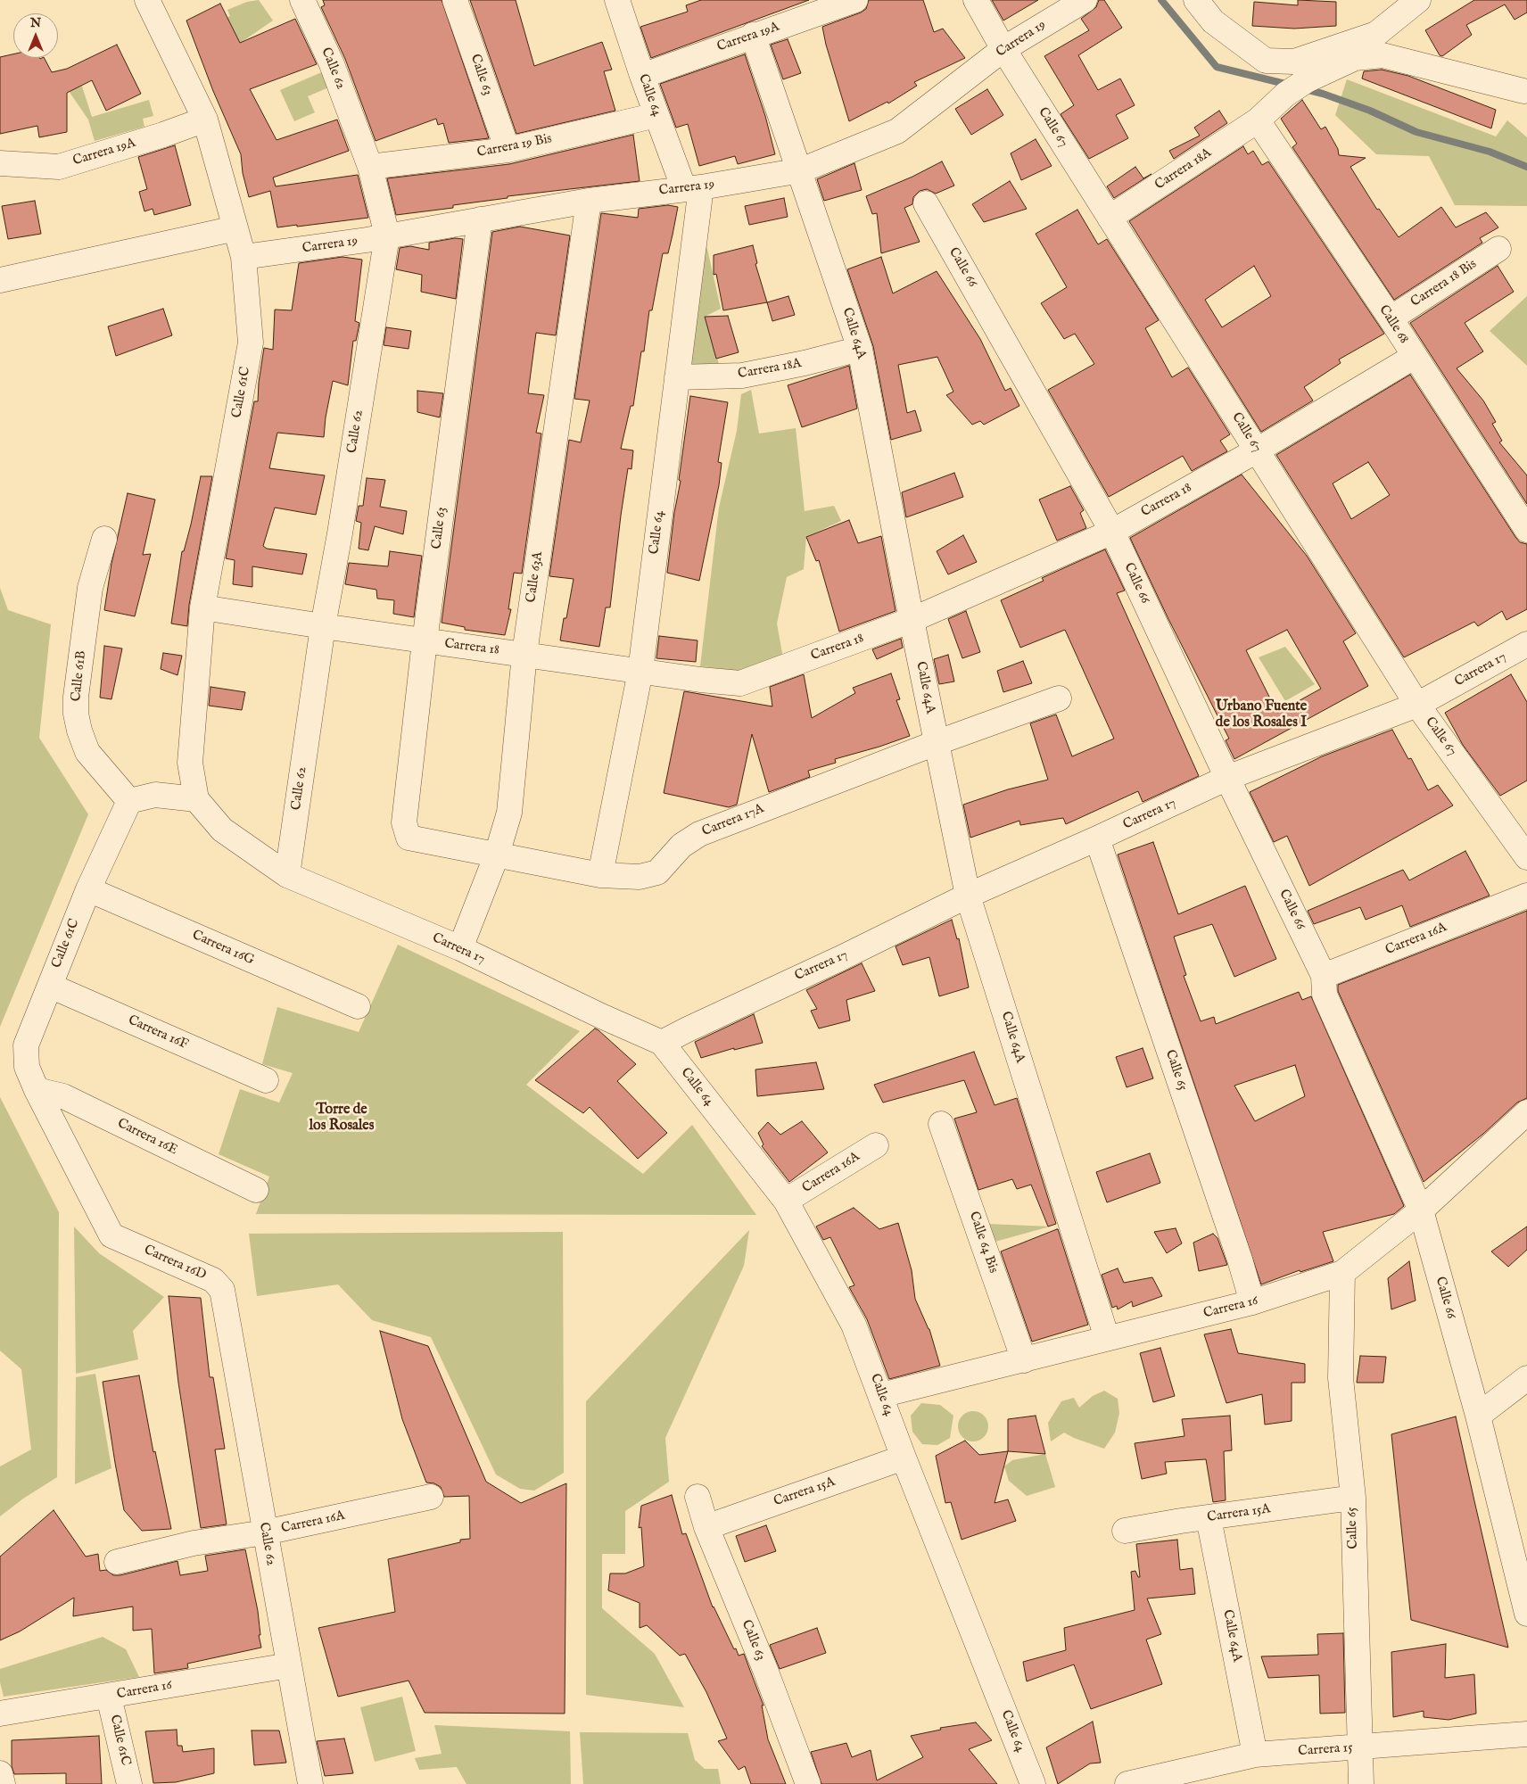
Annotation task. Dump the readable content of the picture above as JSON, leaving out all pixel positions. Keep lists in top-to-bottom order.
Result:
{
  "streets": {
    "street": [
      "Carrera 19A",
      "Carrera 19",
      "Calle 62",
      "Calle 63",
      "Calle 64",
      "Calle 67",
      "Carrera 19 Bis",
      "Carrera 18A",
      "Calle 66",
      "Carrera 18 Bis",
      "Calle 68",
      "Calle 64A",
      "Calle 61C",
      "Carrera 18",
      "Calle 63A",
      "Carrera 17",
      "Calle 61B",
      "Carrera 17A",
      "Carrera 16A",
      "Carrera 16G",
      "Carrera 16F",
      "Calle 65",
      "Carrera 16E",
      "Calle 64 Bis",
      "Carrera 16D",
      "Carrera 16",
      "Carrera 15A",
      "Carrera 15"
    ]
  },
  "crossings": [
    ["Carrera 19A", "Calle 64"],
    ["Carrera 19A", "Calle 64A"],
    ["Carrera 19A", "Calle 61C"],
    ["Carrera 19", "Calle 62"],
    ["Carrera 19", "Calle 63"],
    ["Carrera 19", "Calle 64"],
    ["Carrera 19", "Calle 67"],
    ["Carrera 19", "Calle 64A"],
    ["Carrera 19", "Calle 61C"],
    ["Carrera 19", "Calle 63A"],
    ["Calle 62", "Carrera 19 Bis"],
    ["Calle 62", "Carrera 18"],
    ["Calle 62", "Carrera 17"],
    ["Calle 62", "Carrera 16A"],
    ["Calle 62", "Carrera 16D"],
    ["Calle 62", "Carrera 16"],
    ["Calle 63", "Carrera 19 Bis"],
    ["Calle 63", "Carrera 18"],
    ["Calle 63", "Carrera 17A"],
    ["Calle 63", "Carrera 15A"],
    ["Calle 64", "Carrera 19 Bis"],
    ["Calle 64", "Carrera 18A"],
    ["Calle 64", "Carrera 18"],
    ["Calle 64", "Carrera 17"],
    ["Calle 64", "Carrera 17A"],
    ["Calle 64", "Carrera 16A"],
    ["Calle 64", "Carrera 16"],
    ["Calle 64", "Carrera 15A"],
    ["Calle 67", "Carrera 18A"],
    ["Calle 67", "Carrera 18"],
    ["Calle 67", "Carrera 17"],
    ["Carrera 18A", "Calle 68"],
    ["Carrera 18A", "Calle 64A"],
    ["Calle 66", "Carrera 18"],
    ["Calle 66", "Carrera 17"],
    ["Calle 66", "Carrera 16A"],
    ["Calle 66", "Carrera 16"],
    ["Carrera 18 Bis", "Calle 68"],
    ["Calle 68", "Carrera 18"],
    ["Calle 64A", "Carrera 18"],
    ["Calle 64A", "Carrera 17"],
    ["Calle 64A", "Carrera 17A"],
    ["Calle 64A", "Carrera 16"],
    ["Calle 64A", "Carrera 15A"],
    ["Calle 64A", "Carrera 15"],
    ["Calle 61C", "Carrera 18"],
    ["Calle 61C", "Carrera 17"],
    ["Calle 61C", "Calle 61B"],
    ["Calle 61C", "Carrera 16G"],
    ["Calle 61C", "Carrera 16F"],
    ["Calle 61C", "Carrera 16E"],
    ["Calle 61C", "Carrera 16D"],
    ["Calle 61C", "Carrera 16"],
    ["Carrera 18", "Calle 63A"],
    ["Calle 63A", "Carrera 17"],
    ["Calle 63A", "Carrera 17A"],
    ["Carrera 17", "Calle 65"],
    ["Calle 65", "Carrera 16"],
    ["Calle 65", "Carrera 15A"],
    ["Calle 65", "Carrera 15"],
    ["Calle 64 Bis", "Carrera 16"]
  ],
  "districts": ["Urbano Fuente de los Rosales I", "Torre de los Rosales"],
  "north": "top"
}
